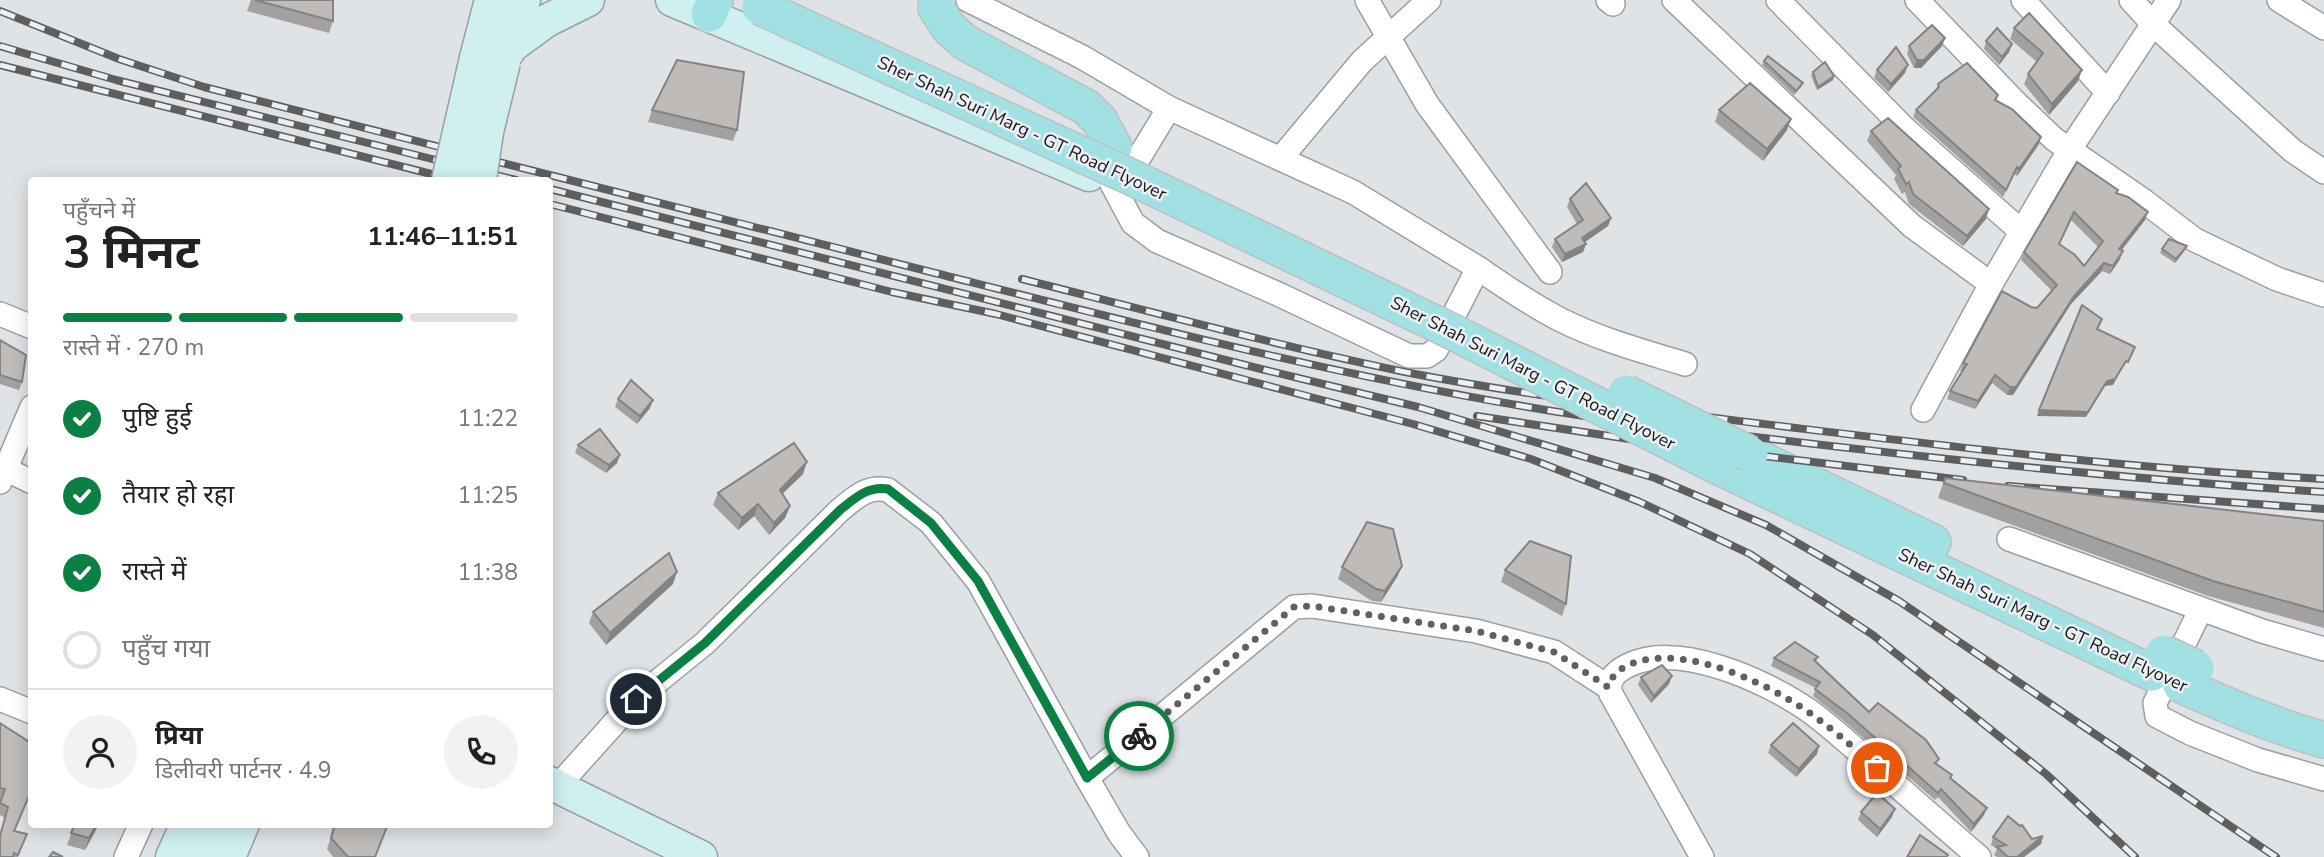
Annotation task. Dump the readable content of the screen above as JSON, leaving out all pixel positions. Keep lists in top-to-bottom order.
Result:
{
  "streets": {
    "main road": ["Sher Shah Suri Marg - GT Road Flyover"]
  },
  "page": {
    "heading": ["3 मिनट", "पहुँचने में", "11:46–11:51"],
    "panel": ["प्रिया", "डिलीवरी पार्टनर · 4.9"],
    "bar": "रास्ते में · 270 m",
    "list": [
      ["पुष्टि हुई", "11:22"],
      ["तैयार हो रहा", "11:25"],
      ["रास्ते में", "11:38"],
      "पहुँच गया"
    ]
  }
}
